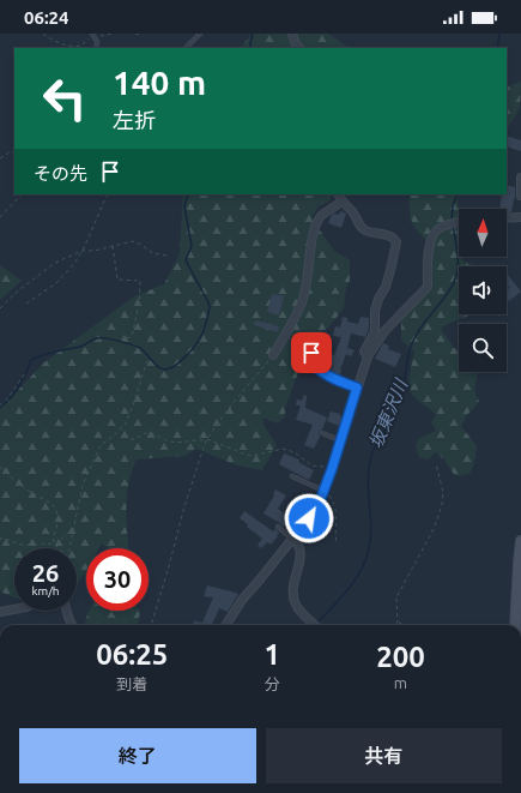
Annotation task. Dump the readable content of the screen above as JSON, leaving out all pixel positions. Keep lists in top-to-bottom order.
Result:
{
  "water": ["坂東沢川"],
  "north": "top",
  "page": {
    "status": "06:24",
    "turn": ["140 m", "左折"],
    "then": "その先",
    "speed": "26 km/h",
    "limit": "30",
    "eta": [
      "06:25",
      "到着",
      "1",
      "分",
      "200",
      "m"
    ],
    "buttons": ["終了", "共有"]
  }
}
